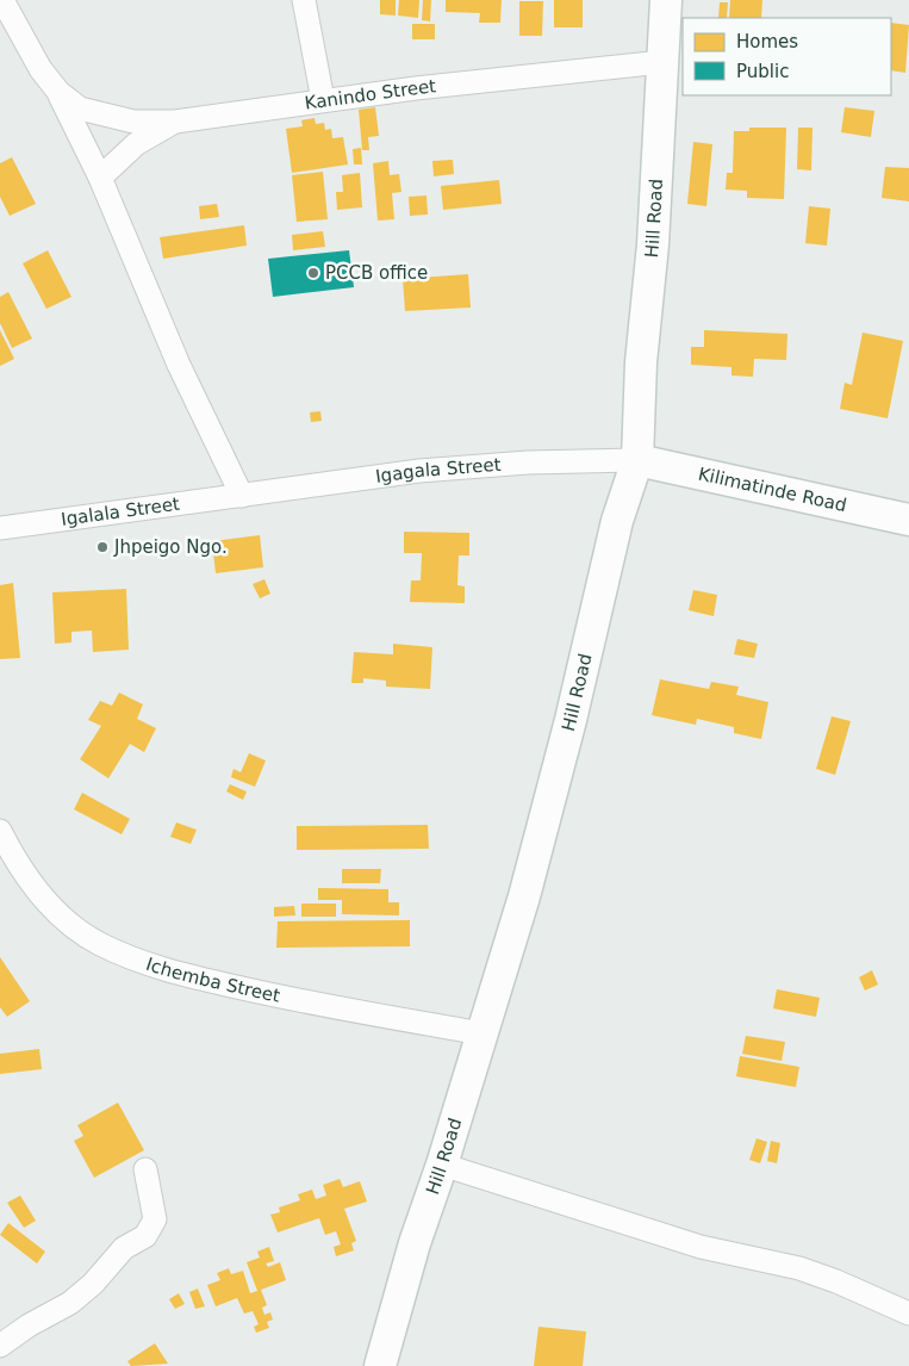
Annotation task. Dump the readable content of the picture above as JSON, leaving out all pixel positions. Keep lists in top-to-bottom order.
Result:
{
  "streets": {
    "main road": ["Hill Road", "Kilimatinde Road"],
    "street": [
      "Kanindo Street",
      "Igagala Street",
      "Igalala Street",
      "Ichemba Street"
    ]
  },
  "crossings": [
    ["Kanindo Street", "Hill Road"],
    ["Hill Road", "Igagala Street"],
    ["Hill Road", "Kilimatinde Road"],
    ["Hill Road", "Ichemba Street"],
    ["Igagala Street", "Kilimatinde Road"],
    ["Igagala Street", "Igalala Street"]
  ],
  "places": ["PCCB office", "Jhpeigo Ngo."],
  "legend": ["Homes", "Public"]
}
